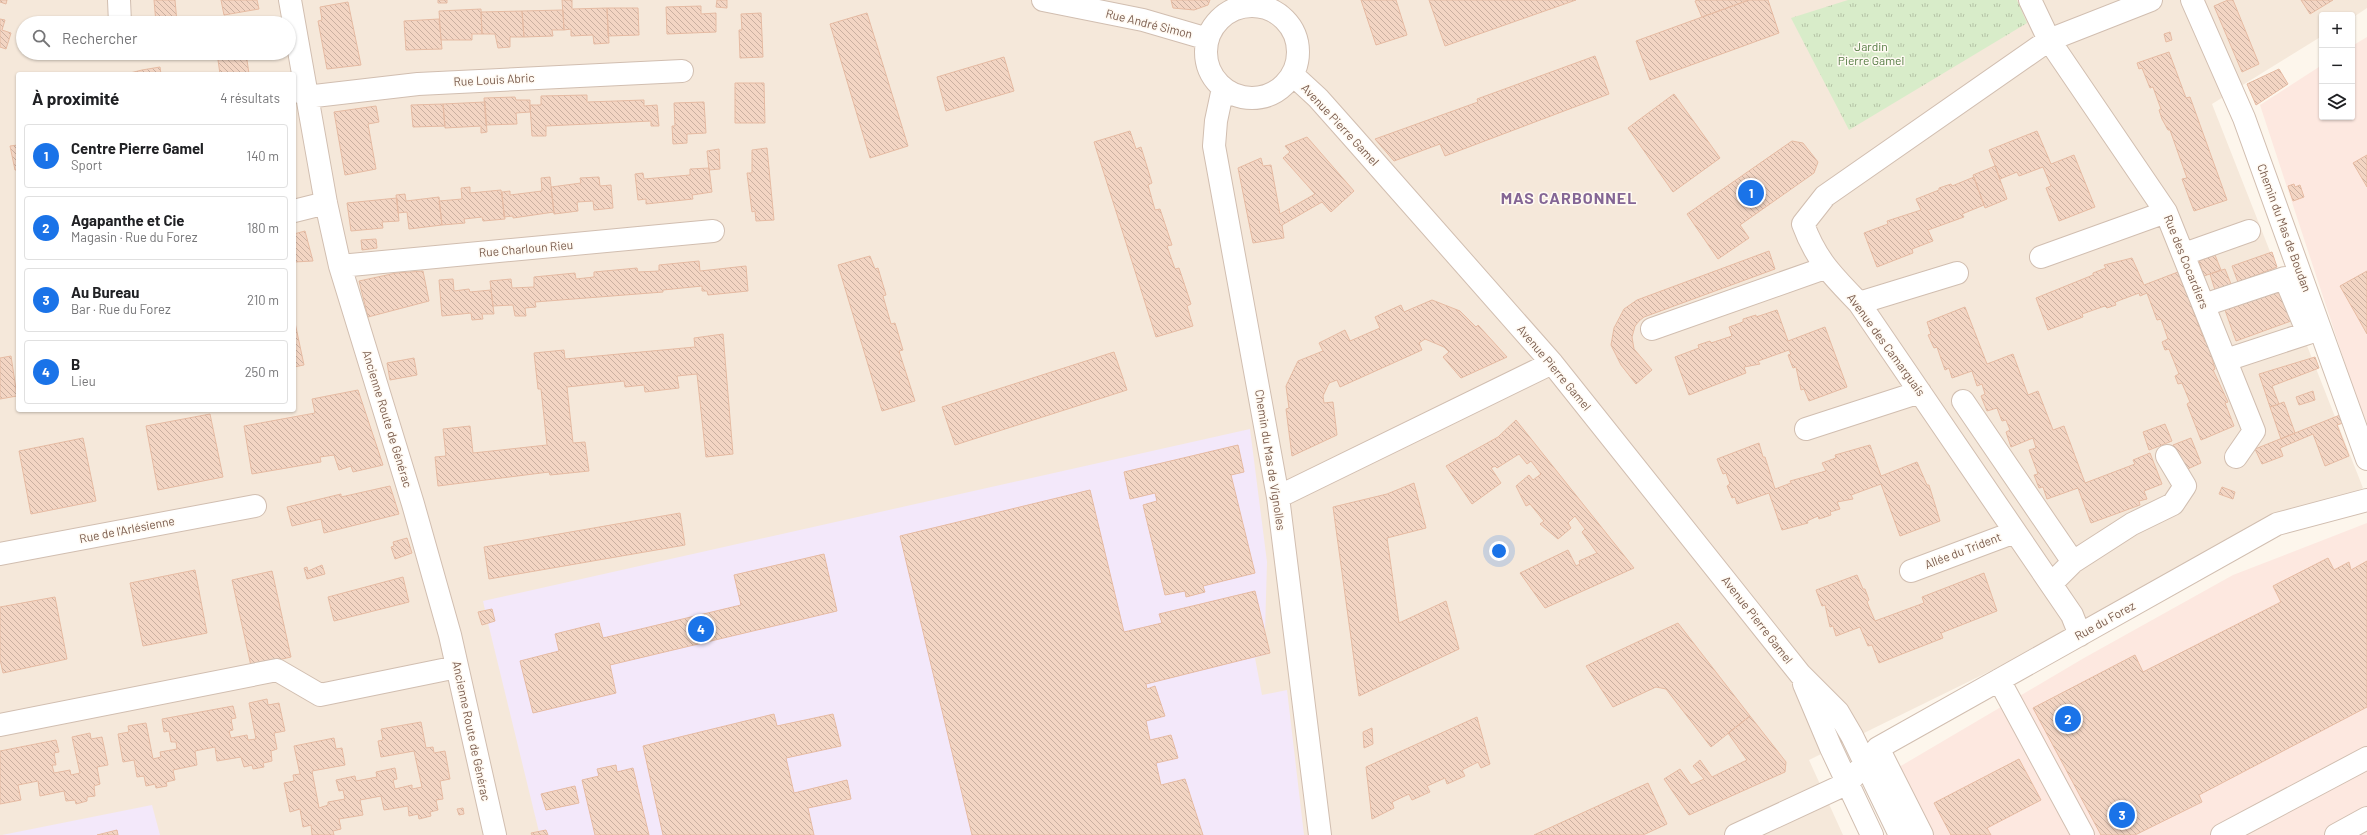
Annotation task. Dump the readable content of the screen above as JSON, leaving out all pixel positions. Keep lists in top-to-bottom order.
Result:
{
  "streets": {
    "street": [
      "Rue André Simon",
      "Rue Louis Abric",
      "Avenue Pierre Gamel",
      "Chemin du Mas de Boudan",
      "Rue Charloun Rieu",
      "Rue des Cocardiers",
      "Avenue des Camarguais",
      "Ancienne Route de Générac",
      "Chemin du Mas de Vignolles",
      "Rue de l'Arlésienne",
      "Allée du Trident",
      "Rue du Forez"
    ]
  },
  "crossings": [
    ["Rue André Simon", "Avenue Pierre Gamel"],
    ["Rue André Simon", "Chemin du Mas de Vignolles"],
    ["Rue Louis Abric", "Ancienne Route de Générac"],
    ["Avenue Pierre Gamel", "Chemin du Mas de Vignolles"],
    ["Avenue Pierre Gamel", "Rue du Forez"],
    ["Rue Charloun Rieu", "Ancienne Route de Générac"],
    ["Rue des Cocardiers", "Avenue des Camarguais"],
    ["Avenue des Camarguais", "Allée du Trident"],
    ["Avenue des Camarguais", "Rue du Forez"]
  ],
  "districts": ["MAS CARBONNEL"],
  "parks": ["Jardin Pierre Gamel"],
  "page": {
    "map_buttons": ["+", "−"],
    "search": "Rechercher",
    "heading": ["À proximité", "4 résultats"],
    "list": [
      {
        "mark": "1",
        "name": "Centre Pierre Gamel",
        "note": "Sport",
        "value": "140 m"
      },
      {
        "mark": "2",
        "name": "Agapanthe et Cie",
        "note": "Magasin · Rue du Forez",
        "value": "180 m"
      },
      {
        "mark": "3",
        "name": "Au Bureau",
        "note": "Bar · Rue du Forez",
        "value": "210 m"
      },
      {
        "mark": "4",
        "name": "B",
        "note": "Lieu",
        "value": "250 m"
      }
    ],
    "pins": [
      "1",
      "4",
      "2",
      "3"
    ]
  }
}
